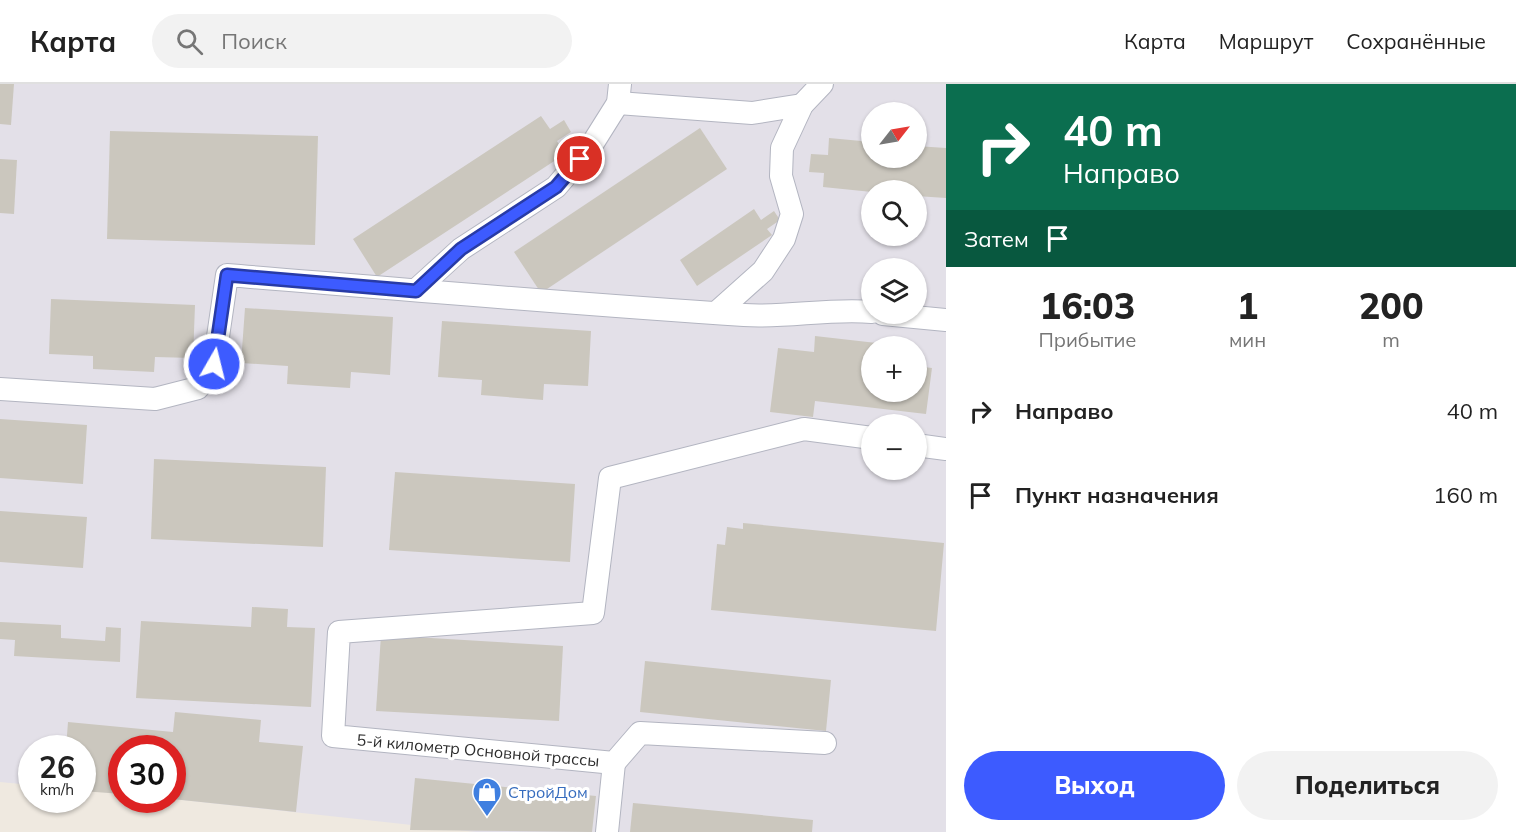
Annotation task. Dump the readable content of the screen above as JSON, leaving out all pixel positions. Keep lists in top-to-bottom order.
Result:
{
  "streets": {
    "street": ["5-й километр Основной трассы"]
  },
  "places": {
    "shop": ["СтройДом"]
  },
  "north": "top right",
  "page": {
    "header": "Карта",
    "search": "Поиск",
    "nav": ["Карта", "Маршрут", "Сохранённые"],
    "turn": ["40 m", "Направо"],
    "map_buttons": ["+", "−"],
    "then": "Затем",
    "eta": [
      "16:03",
      "Прибытие",
      "1",
      "мин",
      "200",
      "m"
    ],
    "list": [
      {
        "name": "Направо",
        "value": "40 m"
      },
      {
        "name": "Пункт назначения",
        "value": "160 m"
      }
    ],
    "speed": "26 km/h",
    "limit": "30",
    "buttons": ["Выход", "Поделиться"]
  }
}
